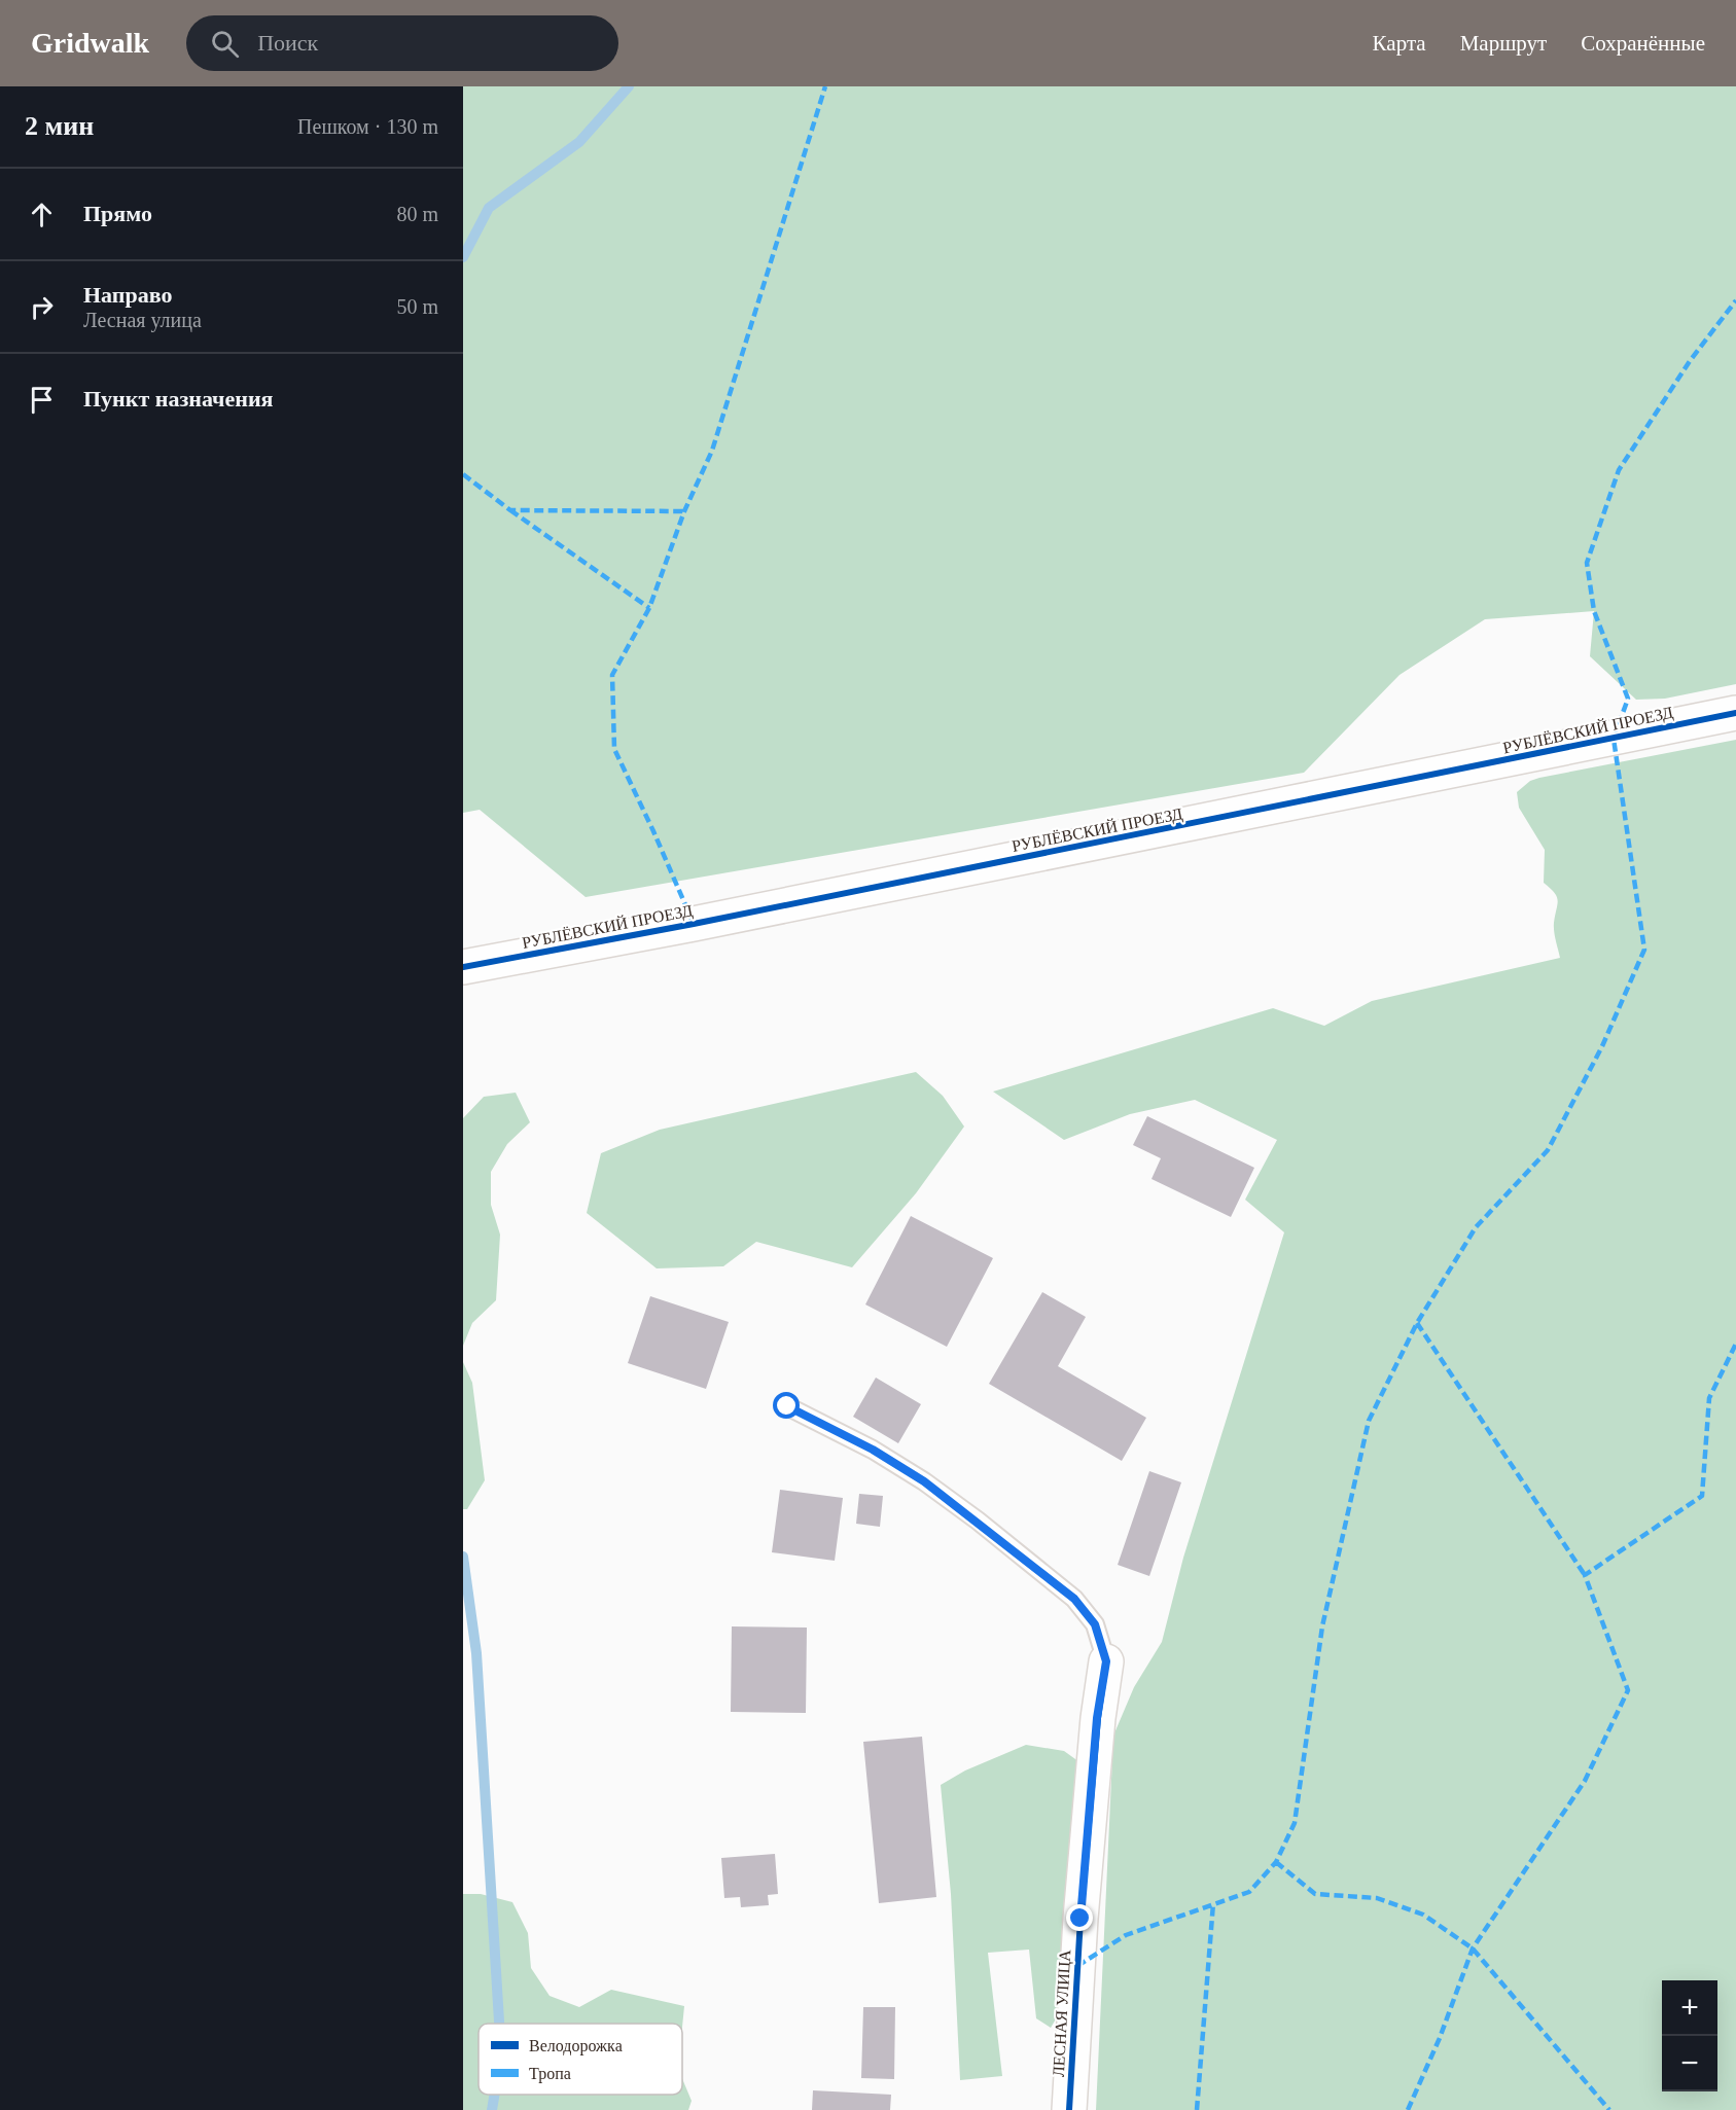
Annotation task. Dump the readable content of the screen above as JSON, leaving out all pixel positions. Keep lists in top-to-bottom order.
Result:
{
  "streets": {
    "street": ["РУБЛЁВСКИЙ ПРОЕЗД", "ЛЕСНАЯ УЛИЦА"]
  },
  "legend": ["Велодорожка", "Тропа"],
  "page": {
    "header": "Gridwalk",
    "search": "Поиск",
    "nav": ["Карта", "Маршрут", "Сохранённые"],
    "heading": ["2 мин", "Пешком · 130 m"],
    "list": [
      ["Прямо", "80 m"],
      ["Направо", "Лесная улица", "50 m"],
      "Пункт назначения"
    ],
    "map_buttons": ["+", "−"]
  }
}
